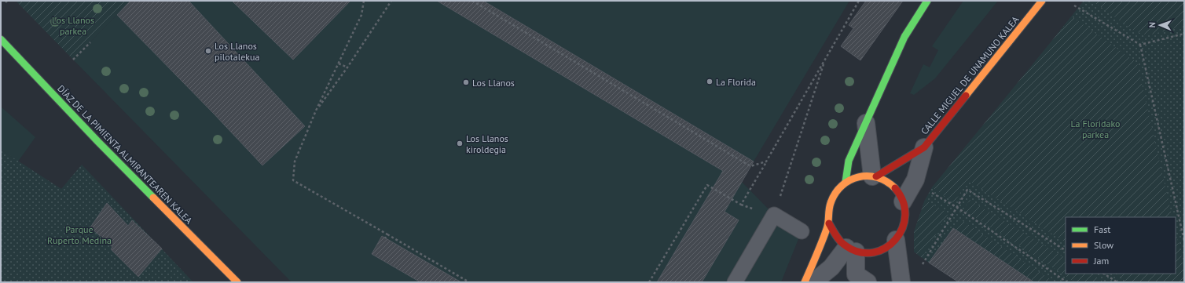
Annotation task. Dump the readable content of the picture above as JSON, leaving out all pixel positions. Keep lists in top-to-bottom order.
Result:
{
  "streets": {
    "street": ["CALLE MIGUEL DE UNAMUNO KALEA", "DÍAZ DE LA PIMIENTA ALMIRANTEAREN KALEA"]
  },
  "parks": ["Los Llanos parkea", "La Floridako parkea", "Parque Ruperto Medina"],
  "places": [
    "Los Llanos pilotalekua",
    "La Florida",
    "Los Llanos",
    "Los Llanos kiroldegia"
  ],
  "legend": ["Fast", "Slow", "Jam"],
  "north": "left"
}
